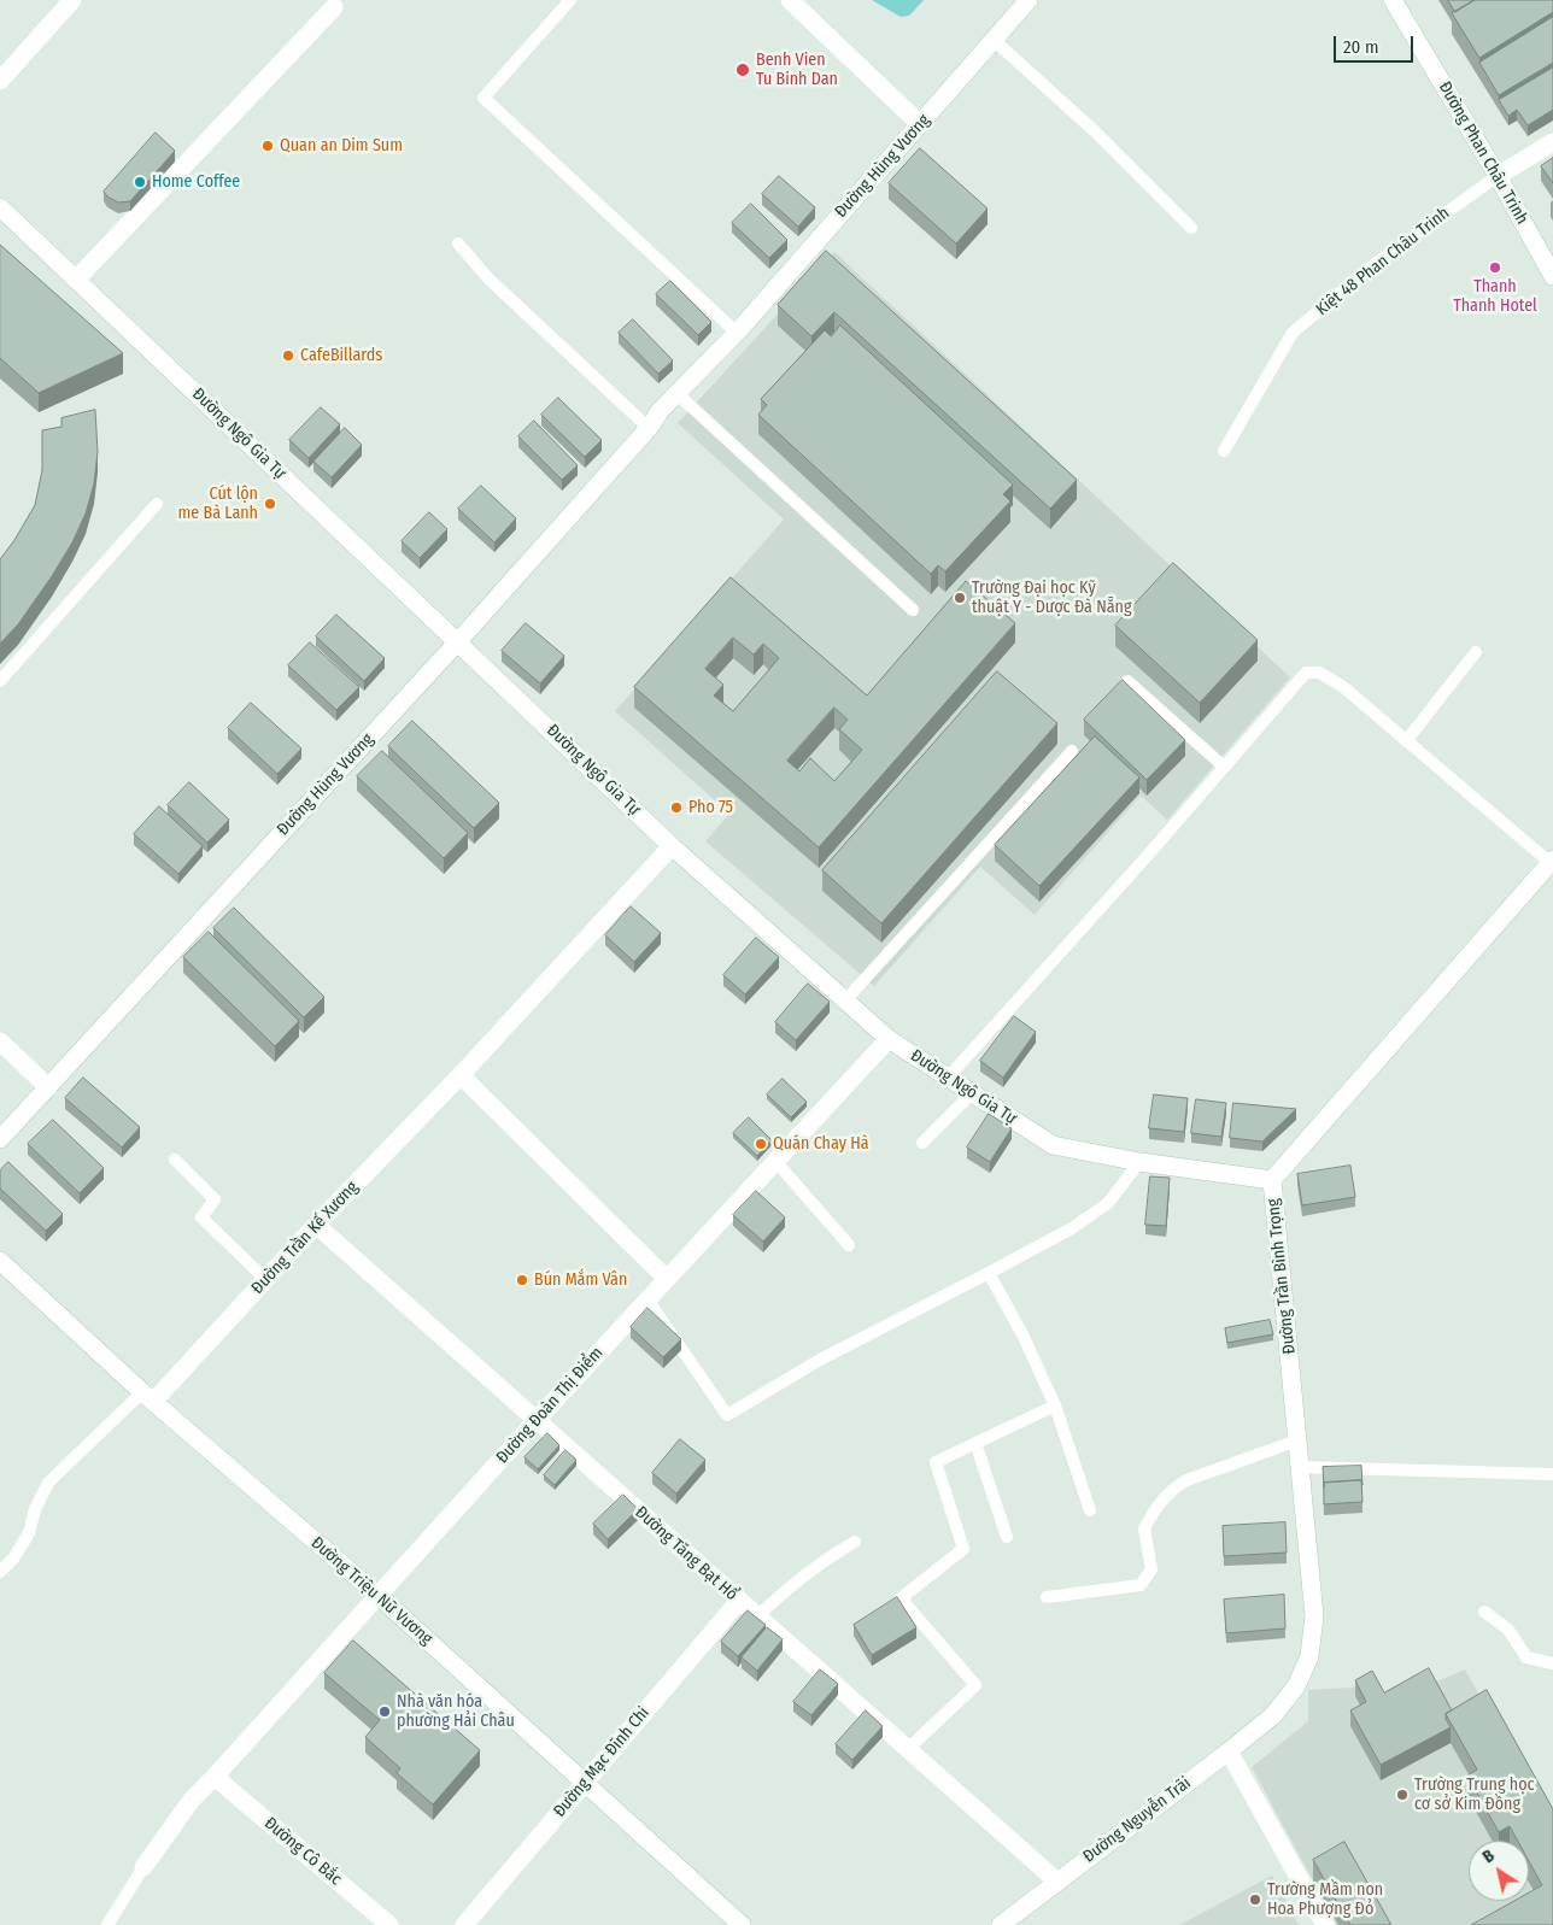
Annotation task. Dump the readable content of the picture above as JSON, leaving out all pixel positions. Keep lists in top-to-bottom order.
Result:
{
  "streets": {
    "street": [
      "Đường Phan Châu Trinh",
      "Đường Hùng Vương",
      "Đường Ngô Gia Tự",
      "Đường Trần Kế Xương",
      "Đường Trần Bình Trọng",
      "Đường Đoàn Thị Điểm",
      "Đường Tăng Bạt Hổ",
      "Đường Triệu Nữ Vương",
      "Đường Mạc Đĩnh Chi",
      "Đường Nguyễn Trãi",
      "Đường Cô Bắc"
    ],
    "lane": ["Kiệt 48 Phan Châu Trinh"]
  },
  "crossings": [
    ["Đường Phan Châu Trinh", "Kiệt 48 Phan Châu Trinh"],
    ["Đường Hùng Vương", "Đường Ngô Gia Tự"],
    ["Đường Ngô Gia Tự", "Đường Trần Kế Xương"],
    ["Đường Ngô Gia Tự", "Đường Trần Bình Trọng"],
    ["Đường Ngô Gia Tự", "Đường Đoàn Thị Điểm"],
    ["Đường Trần Kế Xương", "Đường Tăng Bạt Hổ"],
    ["Đường Trần Kế Xương", "Đường Triệu Nữ Vương"],
    ["Đường Trần Bình Trọng", "Đường Nguyễn Trãi"],
    ["Đường Đoàn Thị Điểm", "Đường Tăng Bạt Hổ"],
    ["Đường Đoàn Thị Điểm", "Đường Triệu Nữ Vương"],
    ["Đường Đoàn Thị Điểm", "Đường Cô Bắc"],
    ["Đường Tăng Bạt Hổ", "Đường Mạc Đĩnh Chi"],
    ["Đường Tăng Bạt Hổ", "Đường Nguyễn Trãi"],
    ["Đường Triệu Nữ Vương", "Đường Mạc Đĩnh Chi"]
  ],
  "places": [
    "Benh Vien Tu Binh Dan",
    "Quan an Dim Sum",
    "Home Coffee",
    "Thanh Thanh Hotel",
    "CafeBillards",
    "Cút lộn me Bà Lanh",
    "Trường Đại học Kỹ thuật Y - Dược Đà Nẵng",
    "Pho 75",
    "Quán Chay Hà",
    "Bún Mắm Vân",
    "Nhà văn hóa phường Hải Châu",
    "Trường Trung học cơ sở Kim Đồng",
    "Trường Mầm non Hoa Phượng Đỏ"
  ],
  "scale_bar": "20 m",
  "north": "top left"
}
